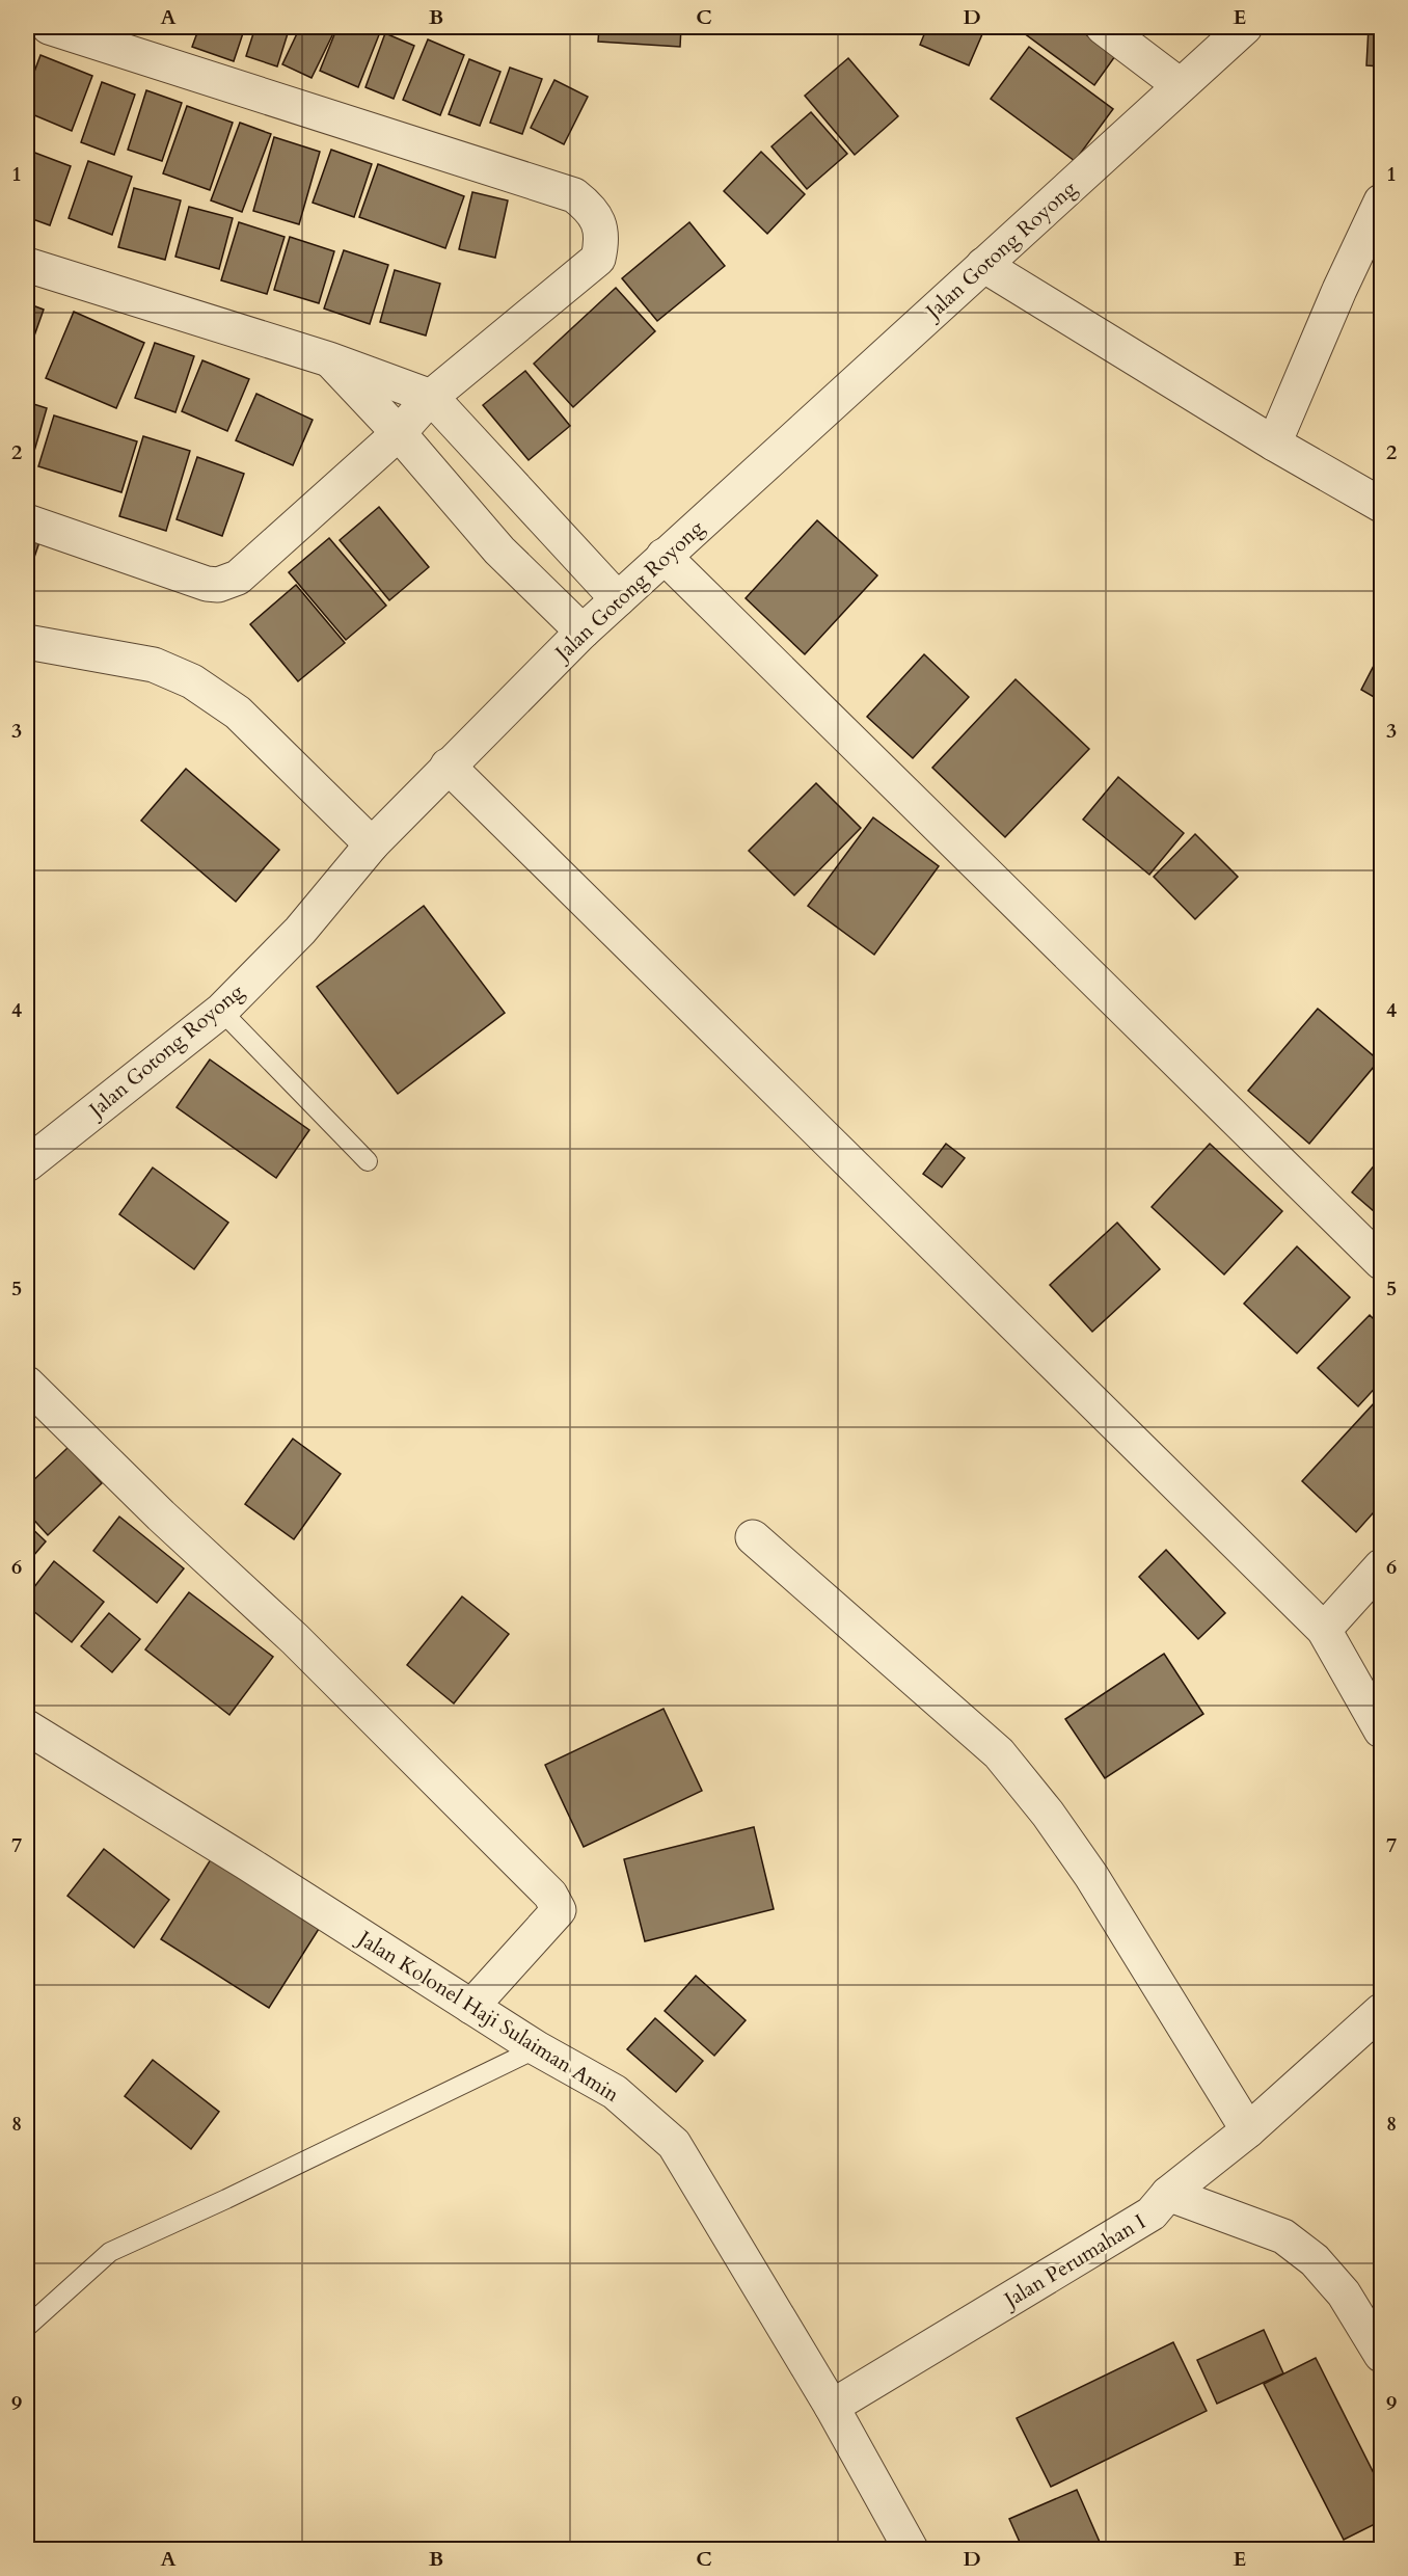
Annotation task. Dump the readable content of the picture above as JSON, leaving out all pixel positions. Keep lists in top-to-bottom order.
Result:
{
  "streets": {
    "street": ["Jalan Gotong Royong", "Jalan Kolonel Haji Sulaiman Amin", "Jalan Perumahan I"]
  },
  "crossings": [
    ["Jalan Kolonel Haji Sulaiman Amin", "Jalan Perumahan I"]
  ],
  "grid": {
    "columns": [
      "A",
      "B",
      "C",
      "D",
      "E"
    ],
    "rows": [
      "1",
      "2",
      "3",
      "4",
      "5",
      "6",
      "7",
      "8",
      "9"
    ]
  }
}
